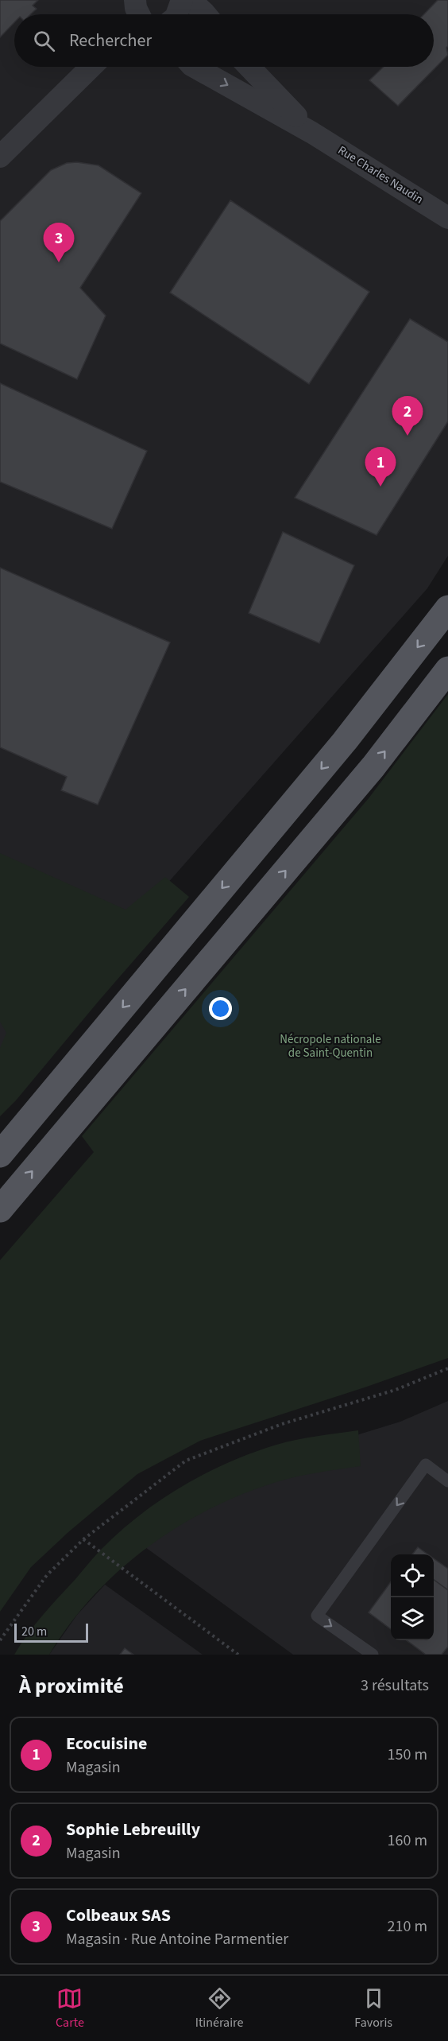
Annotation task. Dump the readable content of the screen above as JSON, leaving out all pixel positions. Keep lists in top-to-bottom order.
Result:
{
  "streets": {
    "street": ["Rue Charles Naudin"]
  },
  "parks": ["Nécropole nationale de Saint-Quentin"],
  "scale_bar": "20 m",
  "page": {
    "search": "Rechercher",
    "pins": ["3", "2", "1"],
    "scale": "20 m",
    "heading": ["À proximité", "3 résultats"],
    "list": [
      {
        "mark": "1",
        "name": "Ecocuisine",
        "note": "Magasin",
        "value": "150 m"
      },
      {
        "mark": "2",
        "name": "Sophie Lebreuilly",
        "note": "Magasin",
        "value": "160 m"
      },
      {
        "mark": "3",
        "name": "Colbeaux SAS",
        "note": "Magasin · Rue Antoine Parmentier",
        "value": "210 m"
      }
    ],
    "nav": ["Carte", "Itinéraire", "Favoris"]
  }
}
